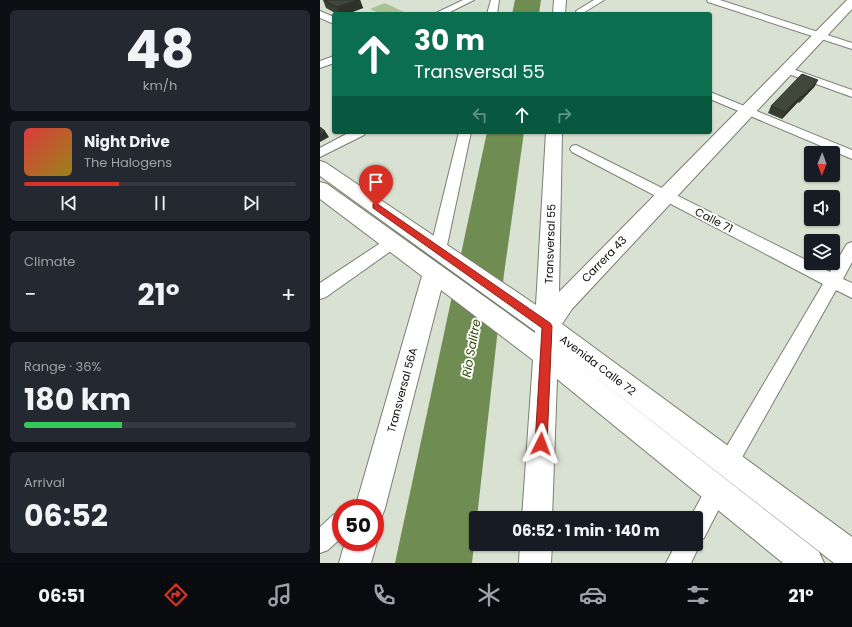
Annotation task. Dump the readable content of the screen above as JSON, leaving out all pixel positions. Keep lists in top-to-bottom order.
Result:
{
  "streets": {
    "main road": [
      "Transversal 55",
      "Carrera 43",
      "Avenida Calle 72",
      "Transversal 56A"
    ],
    "street": ["Calle 71"]
  },
  "crossings": [
    ["Calle 71", "Carrera 43"],
    ["Transversal 55", "Carrera 43"],
    ["Transversal 55", "Avenida Calle 72"],
    ["Carrera 43", "Avenida Calle 72"],
    ["Avenida Calle 72", "Transversal 56A"]
  ],
  "water": ["Río Salitre"],
  "north": "bottom",
  "page": {
    "tile": [
      ["48", "km/h"],
      "Climate",
      ["Range · 36%", "180 km"],
      ["Arrival", "06:52"]
    ],
    "turn": ["30 m", "Transversal 55"],
    "song": ["Night Drive", "The Halogens"],
    "heat": ["−", "21°", "+"],
    "limit": "50",
    "trip": "06:52 · 1 min · 140 m",
    "tabs": ["06:51", "21°"]
  }
}
